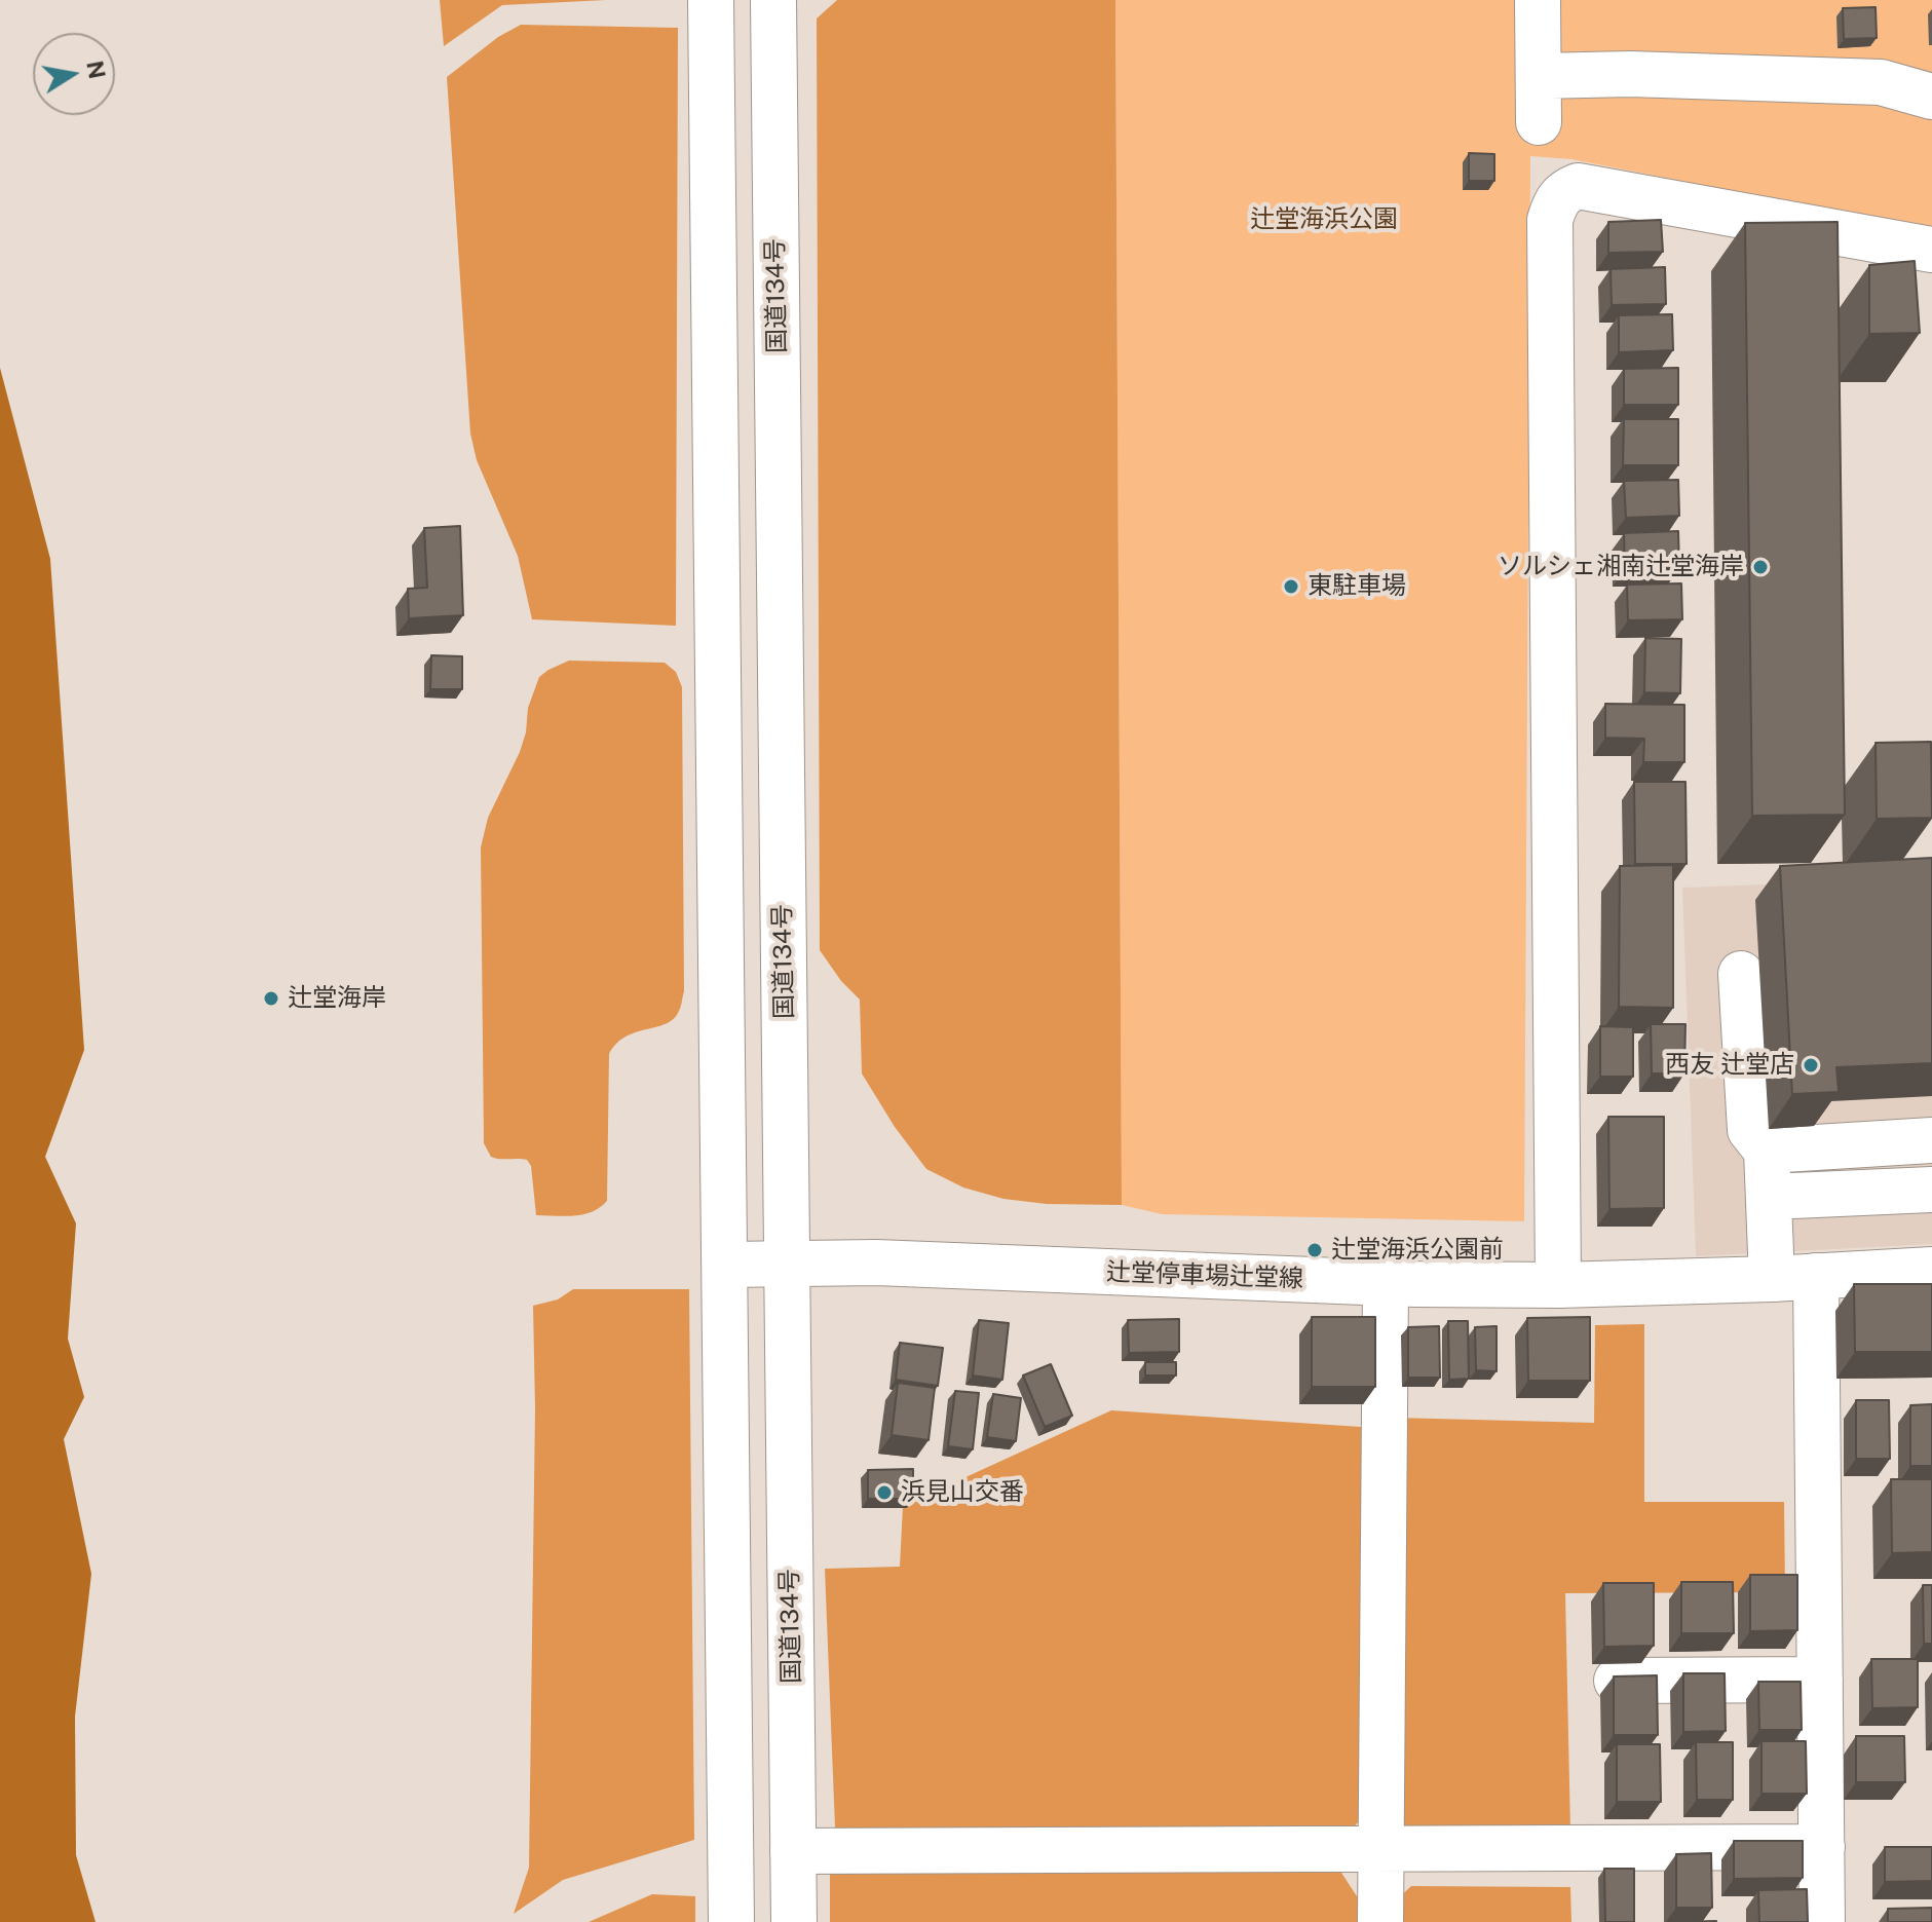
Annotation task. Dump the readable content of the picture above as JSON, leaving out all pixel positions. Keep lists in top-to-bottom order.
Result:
{
  "streets": {
    "main road": ["国道134号", "辻堂停車場辻堂線"]
  },
  "crossings": [
    ["国道134号", "辻堂停車場辻堂線"]
  ],
  "parks": ["辻堂海浜公園"],
  "places": [
    "ソルシェ湘南辻堂海岸",
    "東駐車場",
    "辻堂海岸",
    "西友 辻堂店",
    "辻堂海浜公園前",
    "浜見山交番"
  ],
  "north": "right"
}
